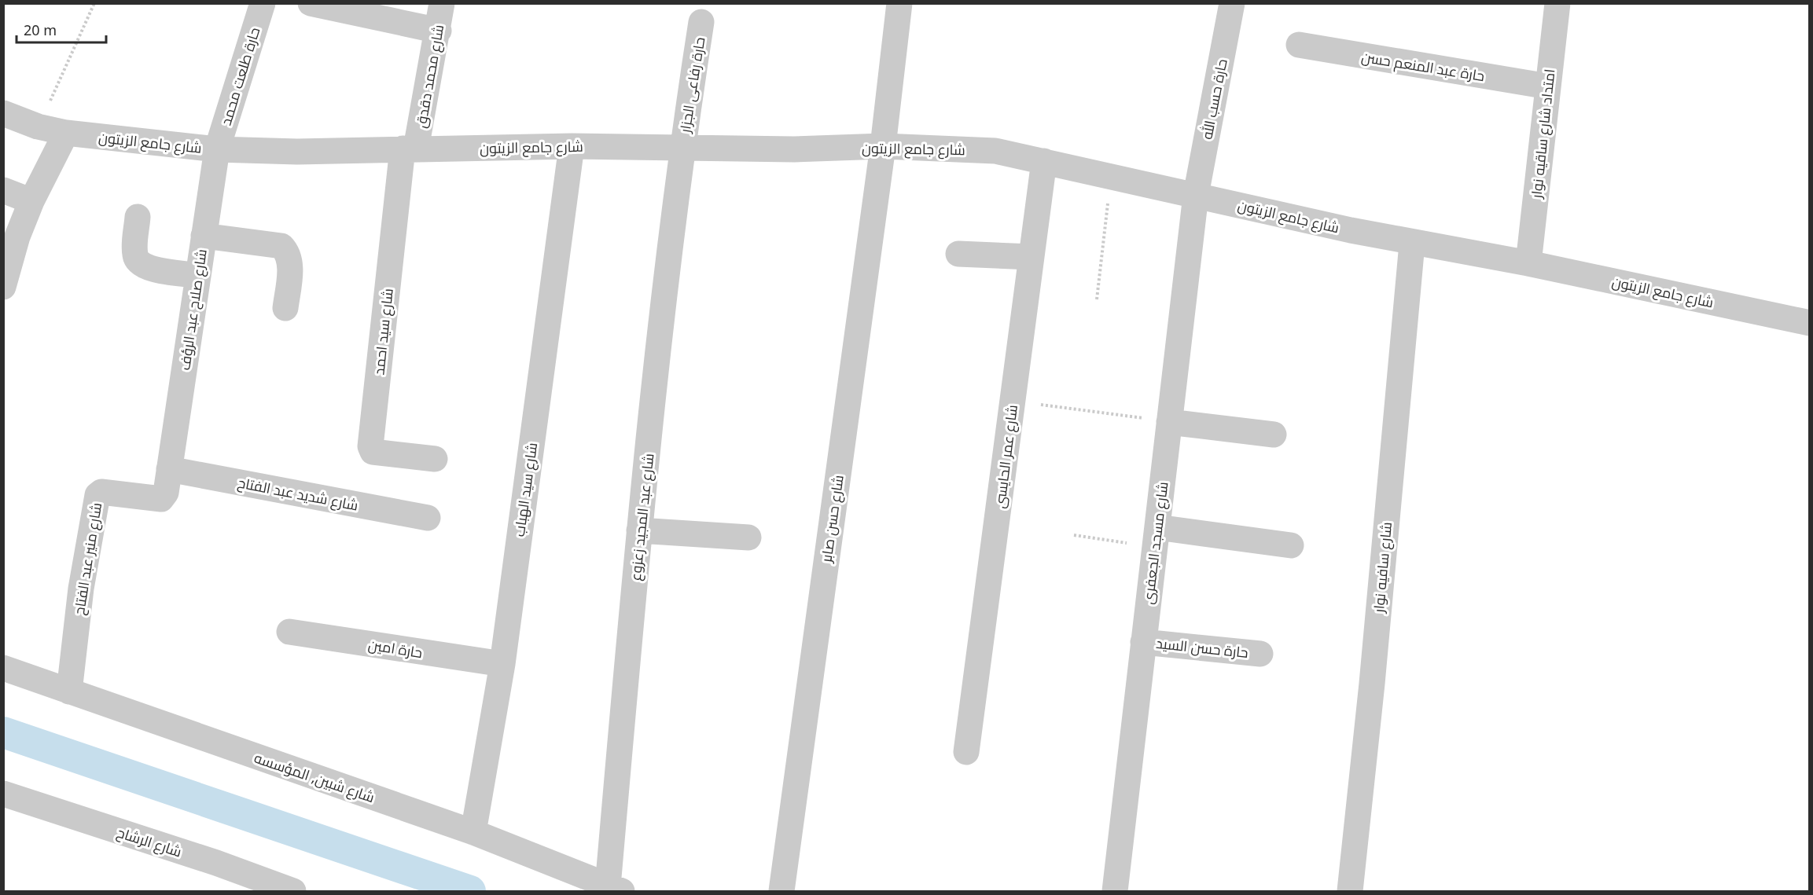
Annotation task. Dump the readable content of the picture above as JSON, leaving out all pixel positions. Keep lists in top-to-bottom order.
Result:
{
  "streets": {
    "street": [
      "حارة عبد المنعم حسن",
      "حارة طلعت محمد",
      "شارع محمد دقدق",
      "حارة رفاعى الجزار",
      "حارة حسب الله",
      "امتداد شارع ساقيه نوار",
      "شارع جامع الزيتون",
      "شارع صلاح عبد الرؤف",
      "شارع سيد احمد",
      "شارع عمر الحايسى",
      "شارع سيد الهباب",
      "شارع شديد عبد الفتاح",
      "شارع عبد المجيد زعزوع",
      "شارع حسن صابر",
      "شارع مسجد الجعفرى",
      "شارع منير عبد الفتاح",
      "شارع سافيه نوار",
      "حارة حسن السيد",
      "حارة امين",
      "شارع شبين, المؤسسه",
      "شارع الرشاح"
    ]
  },
  "crossings": [
    ["حارة عبد المنعم حسن", "امتداد شارع ساقيه نوار"],
    ["حارة طلعت محمد", "شارع جامع الزيتون"],
    ["حارة طلعت محمد", "شارع صلاح عبد الرؤف"],
    ["شارع محمد دقدق", "شارع جامع الزيتون"],
    ["شارع محمد دقدق", "شارع سيد احمد"],
    ["حارة رفاعى الجزار", "شارع جامع الزيتون"],
    ["حارة رفاعى الجزار", "شارع عبد المجيد زعزوع"],
    ["حارة حسب الله", "شارع جامع الزيتون"],
    ["حارة حسب الله", "شارع مسجد الجعفرى"],
    ["امتداد شارع ساقيه نوار", "شارع جامع الزيتون"],
    ["شارع جامع الزيتون", "شارع صلاح عبد الرؤف"],
    ["شارع جامع الزيتون", "شارع سيد احمد"],
    ["شارع جامع الزيتون", "شارع عمر الحايسى"],
    ["شارع جامع الزيتون", "شارع سيد الهباب"],
    ["شارع جامع الزيتون", "شارع عبد المجيد زعزوع"],
    ["شارع جامع الزيتون", "شارع حسن صابر"],
    ["شارع جامع الزيتون", "شارع مسجد الجعفرى"],
    ["شارع جامع الزيتون", "شارع سافيه نوار"],
    ["شارع صلاح عبد الرؤف", "شارع شديد عبد الفتاح"],
    ["شارع صلاح عبد الرؤف", "شارع منير عبد الفتاح"],
    ["شارع سيد الهباب", "حارة امين"],
    ["شارع سيد الهباب", "شارع شبين, المؤسسه"],
    ["شارع شديد عبد الفتاح", "شارع منير عبد الفتاح"],
    ["شارع عبد المجيد زعزوع", "شارع شبين, المؤسسه"],
    ["شارع مسجد الجعفرى", "حارة حسن السيد"],
    ["شارع منير عبد الفتاح", "شارع شبين, المؤسسه"]
  ],
  "scale_bar": "20 m"
}
